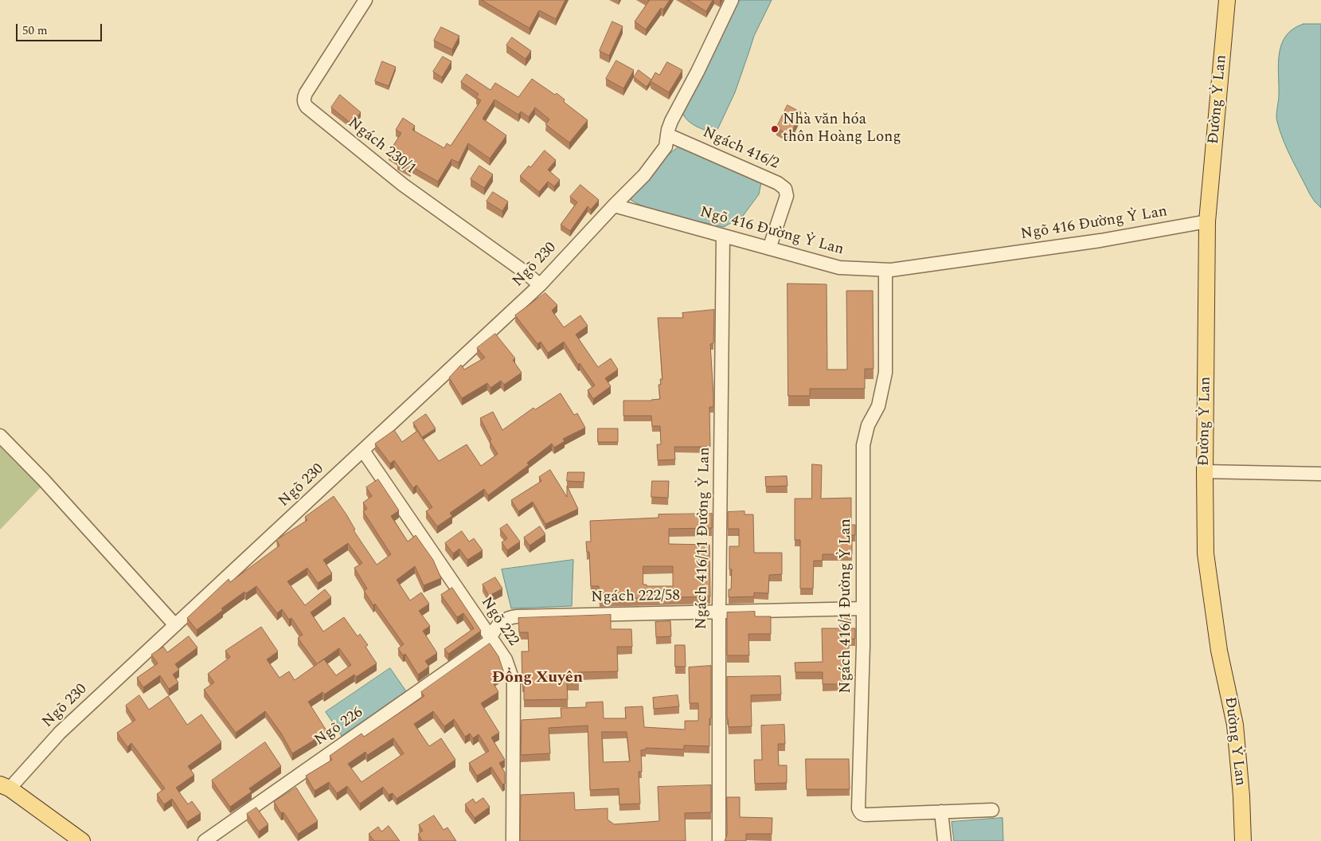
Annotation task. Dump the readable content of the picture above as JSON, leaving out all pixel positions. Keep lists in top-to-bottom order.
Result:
{
  "streets": {
    "main road": ["Đường Ỷ Lan"],
    "street": [
      "Ngách 230/1",
      "Ngách 416/2",
      "Ngõ 416 Đường Ỷ Lan",
      "Ngõ 230",
      "Ngách 416/11 Đường Ỷ Lan",
      "Ngách 222/58",
      "Ngách 416/1 Đường Ỷ Lan",
      "Ngõ 222",
      "Ngõ 226"
    ]
  },
  "crossings": [
    ["Đường Ỷ Lan", "Ngõ 416 Đường Ỷ Lan"],
    ["Ngách 230/1", "Ngõ 230"],
    ["Ngách 416/2", "Ngõ 416 Đường Ỷ Lan"],
    ["Ngõ 416 Đường Ỷ Lan", "Ngõ 230"],
    ["Ngõ 416 Đường Ỷ Lan", "Ngách 416/11 Đường Ỷ Lan"],
    ["Ngõ 416 Đường Ỷ Lan", "Ngách 416/1 Đường Ỷ Lan"],
    ["Ngõ 230", "Ngõ 222"],
    ["Ngách 416/11 Đường Ỷ Lan", "Ngách 222/58"],
    ["Ngách 222/58", "Ngách 416/1 Đường Ỷ Lan"],
    ["Ngách 222/58", "Ngõ 222"],
    ["Ngách 222/58", "Ngõ 226"],
    ["Ngõ 222", "Ngõ 226"]
  ],
  "districts": ["Đổng Xuyên"],
  "places": ["Nhà văn hóa thôn Hoàng Long"],
  "scale_bar": "50 m"
}
